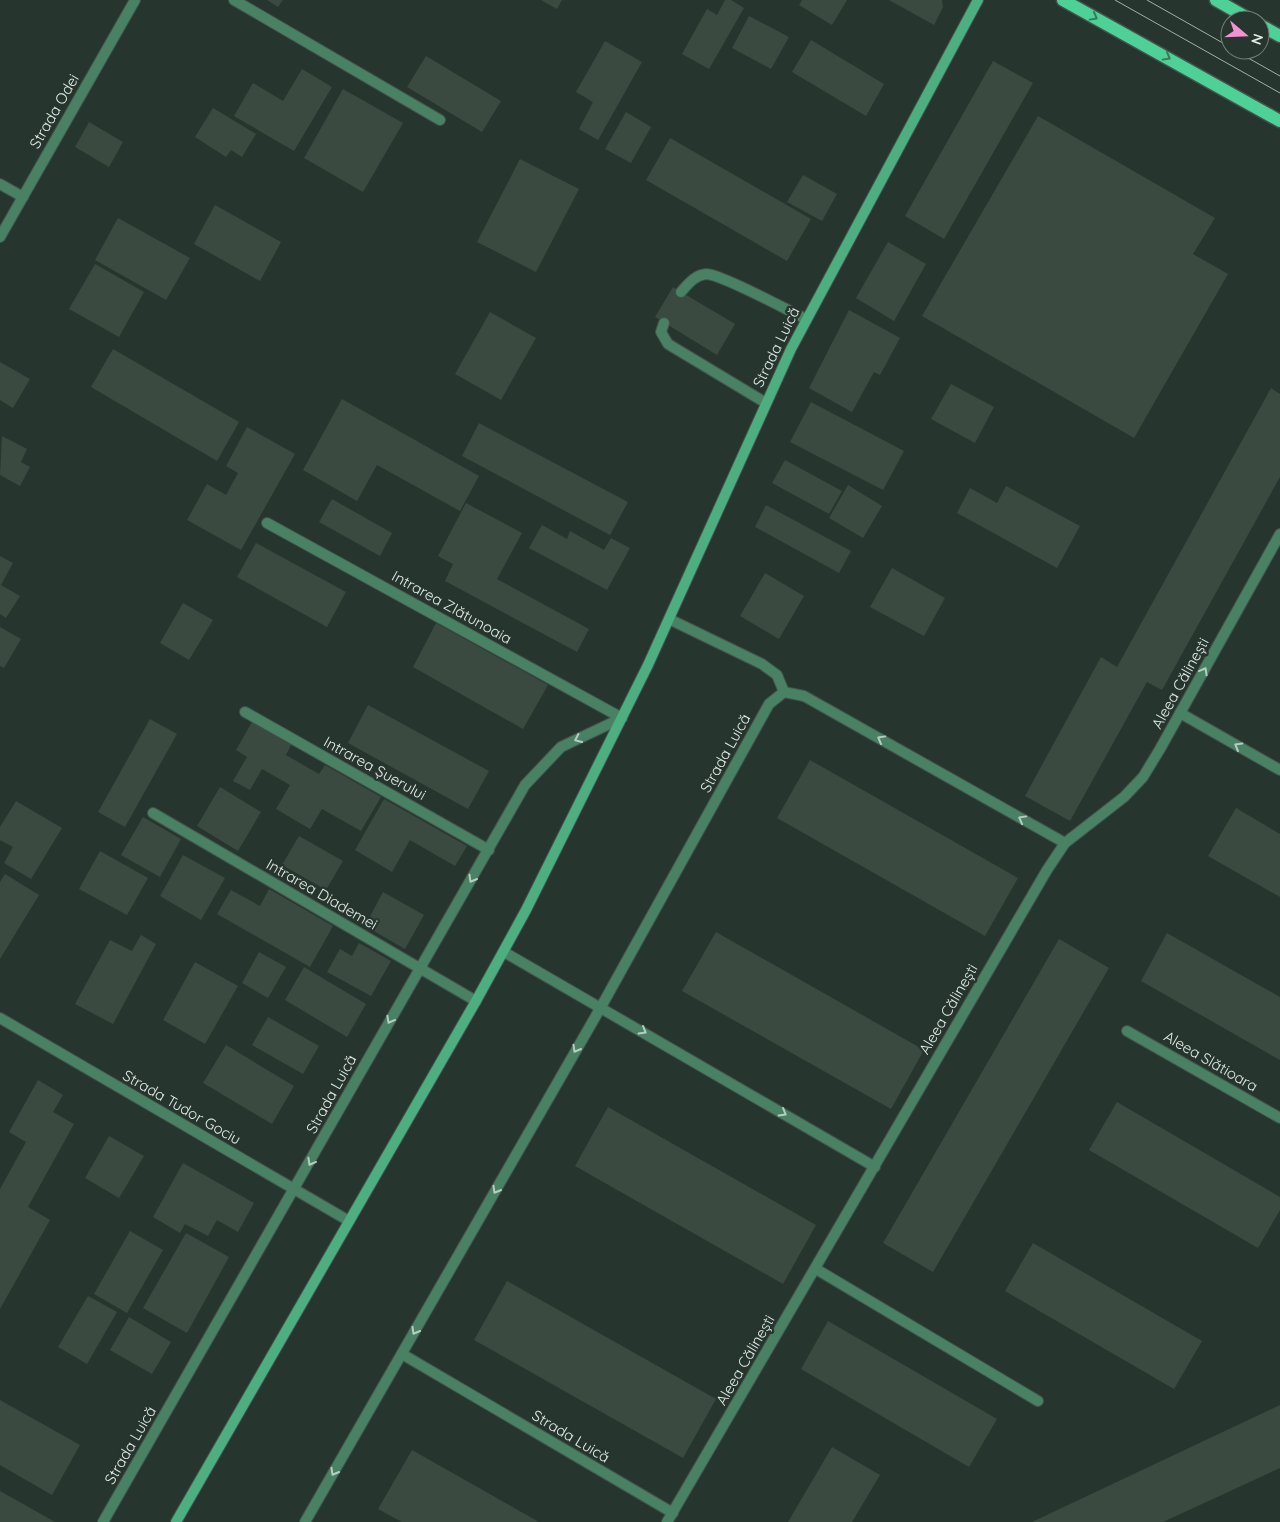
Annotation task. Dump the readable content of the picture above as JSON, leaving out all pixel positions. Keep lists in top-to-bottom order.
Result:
{
  "streets": {
    "main road": ["Strada Luică"],
    "street": [
      "Strada Odei",
      "Intrarea Zlătunoaia",
      "Aleea Călinești",
      "Intrarea Șuerului",
      "Intrarea Diademei",
      "Aleea Slătioara",
      "Strada Tudor Gociu"
    ]
  },
  "crossings": [
    ["Strada Luică", "Intrarea Zlătunoaia"],
    ["Strada Luică", "Aleea Călinești"],
    ["Strada Luică", "Intrarea Șuerului"],
    ["Strada Luică", "Intrarea Diademei"],
    ["Strada Luică", "Strada Tudor Gociu"]
  ],
  "north": "right"
}
